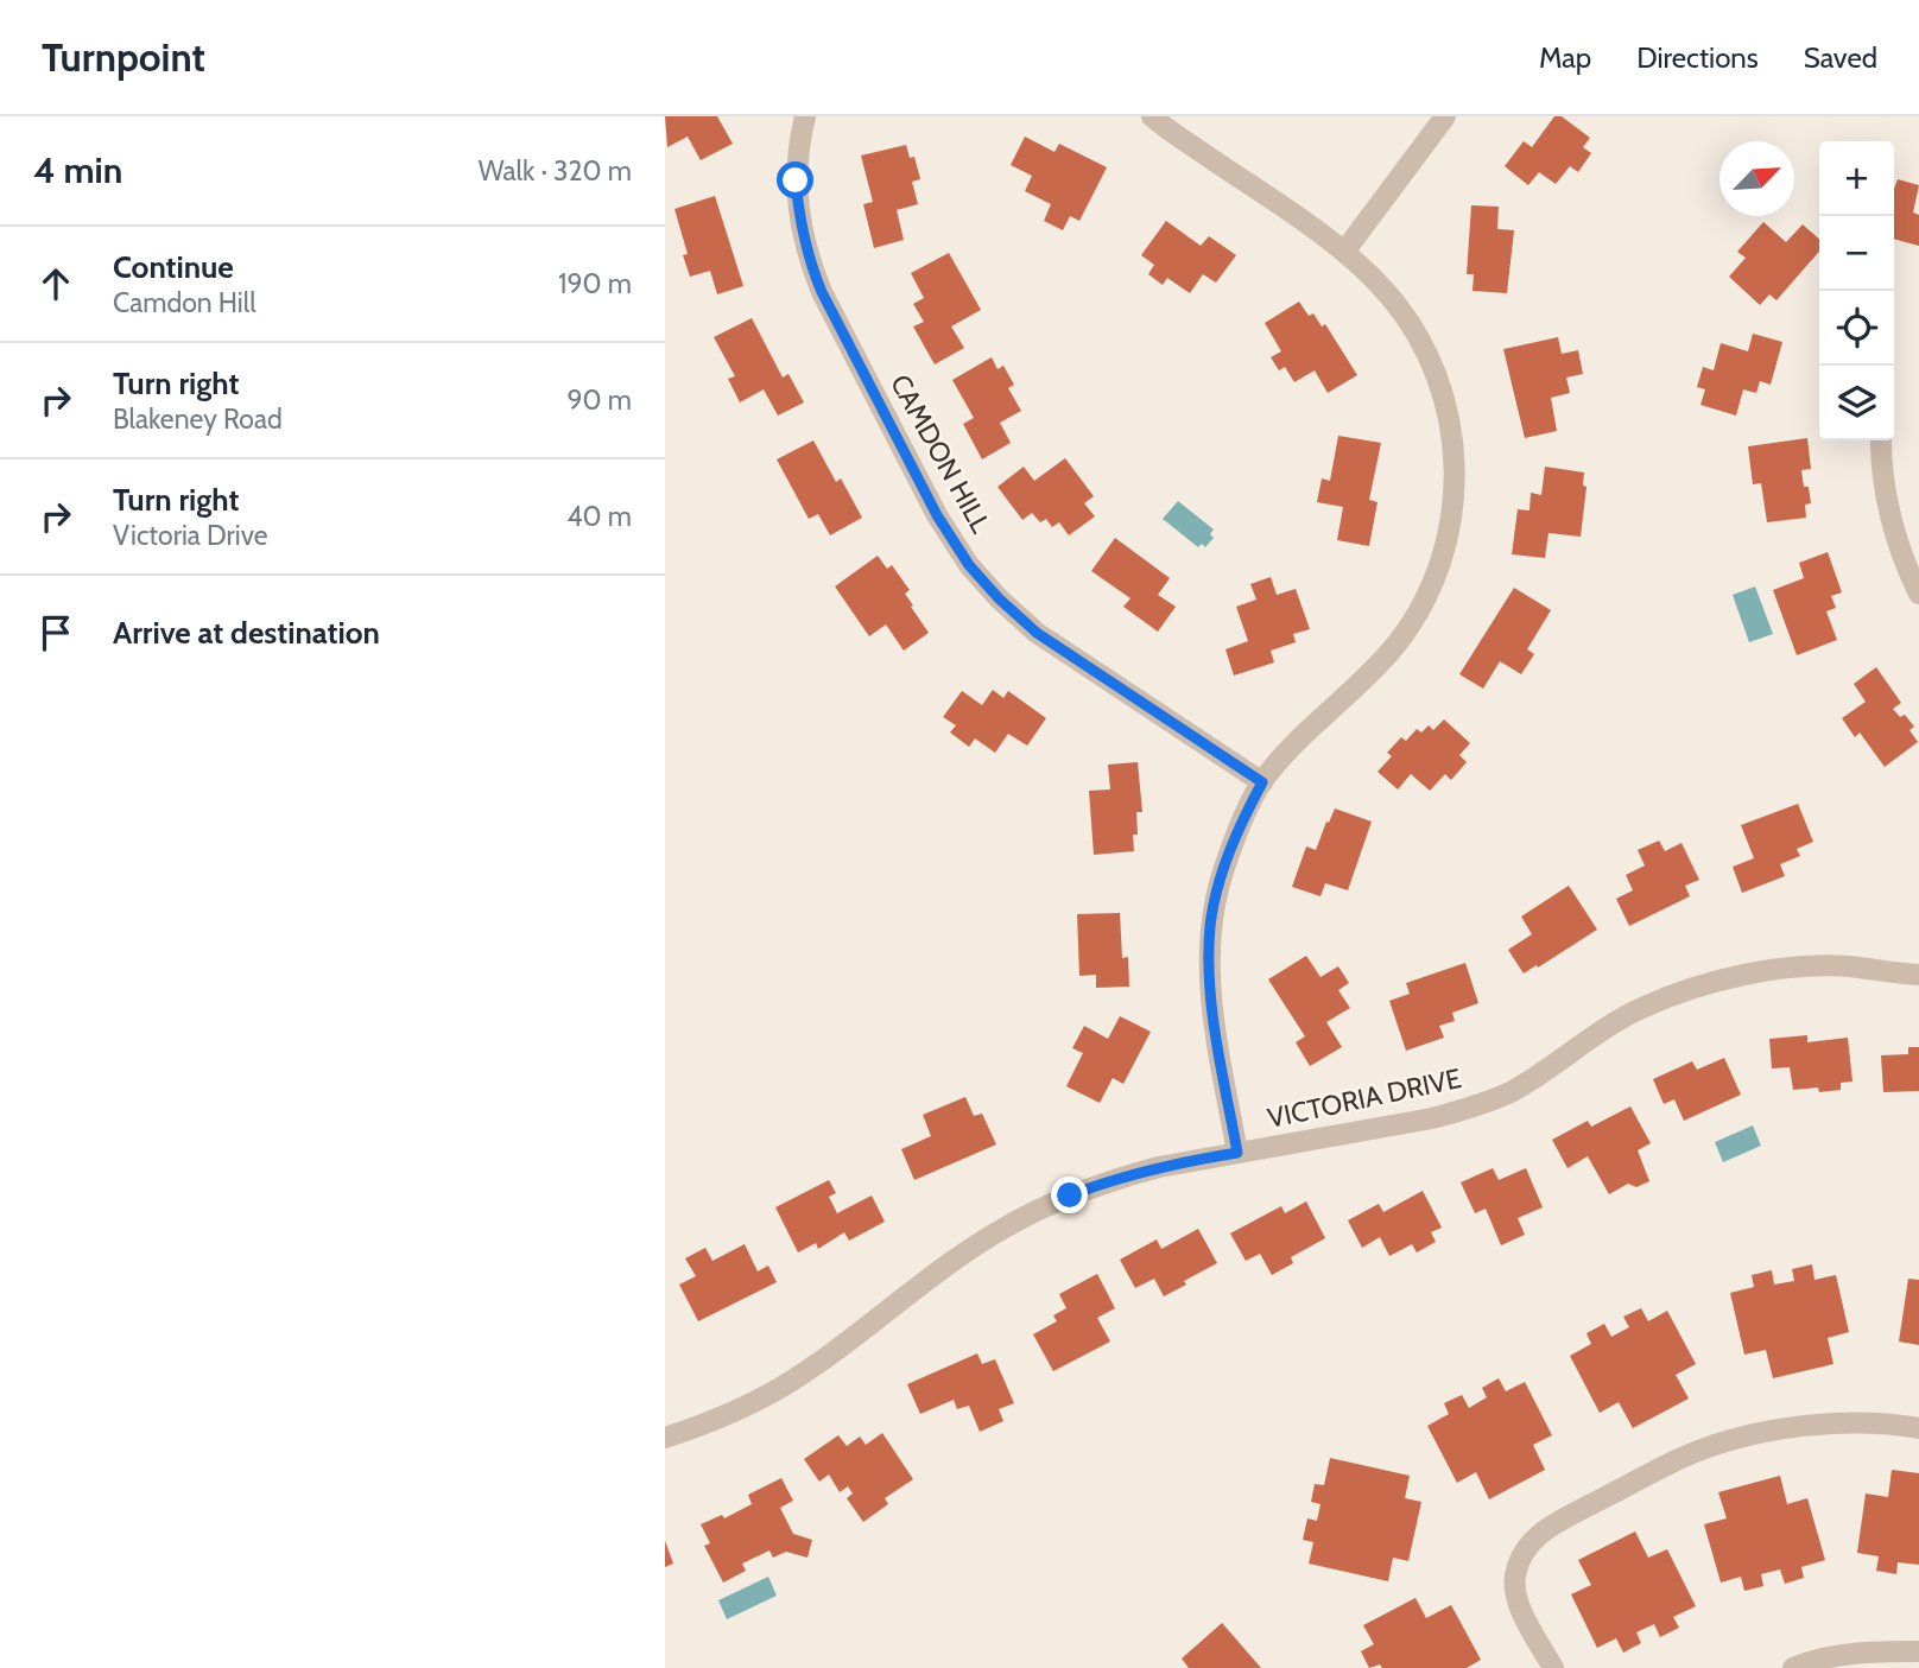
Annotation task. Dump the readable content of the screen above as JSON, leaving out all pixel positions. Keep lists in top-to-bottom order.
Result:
{
  "streets": {
    "street": ["CAMDON HILL", "VICTORIA DRIVE"]
  },
  "north": "top right",
  "page": {
    "header": "Turnpoint",
    "nav": ["Map", "Directions", "Saved"],
    "heading": ["4 min", "Walk · 320 m"],
    "map_buttons": ["+", "−"],
    "list": [
      ["Continue", "Camdon Hill", "190 m"],
      ["Turn right", "Blakeney Road", "90 m"],
      ["Turn right", "Victoria Drive", "40 m"],
      "Arrive at destination"
    ]
  }
}
